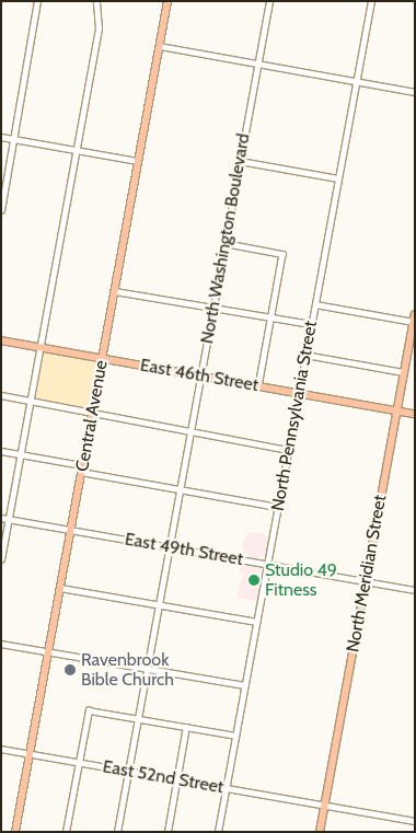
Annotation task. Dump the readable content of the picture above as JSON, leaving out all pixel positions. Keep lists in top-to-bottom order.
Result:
{
  "streets": {
    "main road": ["East 46th Street", "Central Avenue", "North Meridian Street"],
    "street": [
      "North Washington Boulevard",
      "North Pennsylvania Street",
      "East 49th Street",
      "East 52nd Street"
    ]
  },
  "crossings": [
    ["North Washington Boulevard", "East 46th Street"],
    ["North Washington Boulevard", "East 49th Street"],
    ["North Washington Boulevard", "East 52nd Street"],
    ["East 46th Street", "Central Avenue"],
    ["East 46th Street", "North Pennsylvania Street"],
    ["East 46th Street", "North Meridian Street"],
    ["Central Avenue", "East 49th Street"],
    ["Central Avenue", "East 52nd Street"],
    ["North Pennsylvania Street", "East 49th Street"],
    ["North Pennsylvania Street", "East 52nd Street"],
    ["East 49th Street", "North Meridian Street"],
    ["North Meridian Street", "East 52nd Street"]
  ],
  "places": ["Studio 49 Fitness", "Ravenbrook Bible Church"]
}
